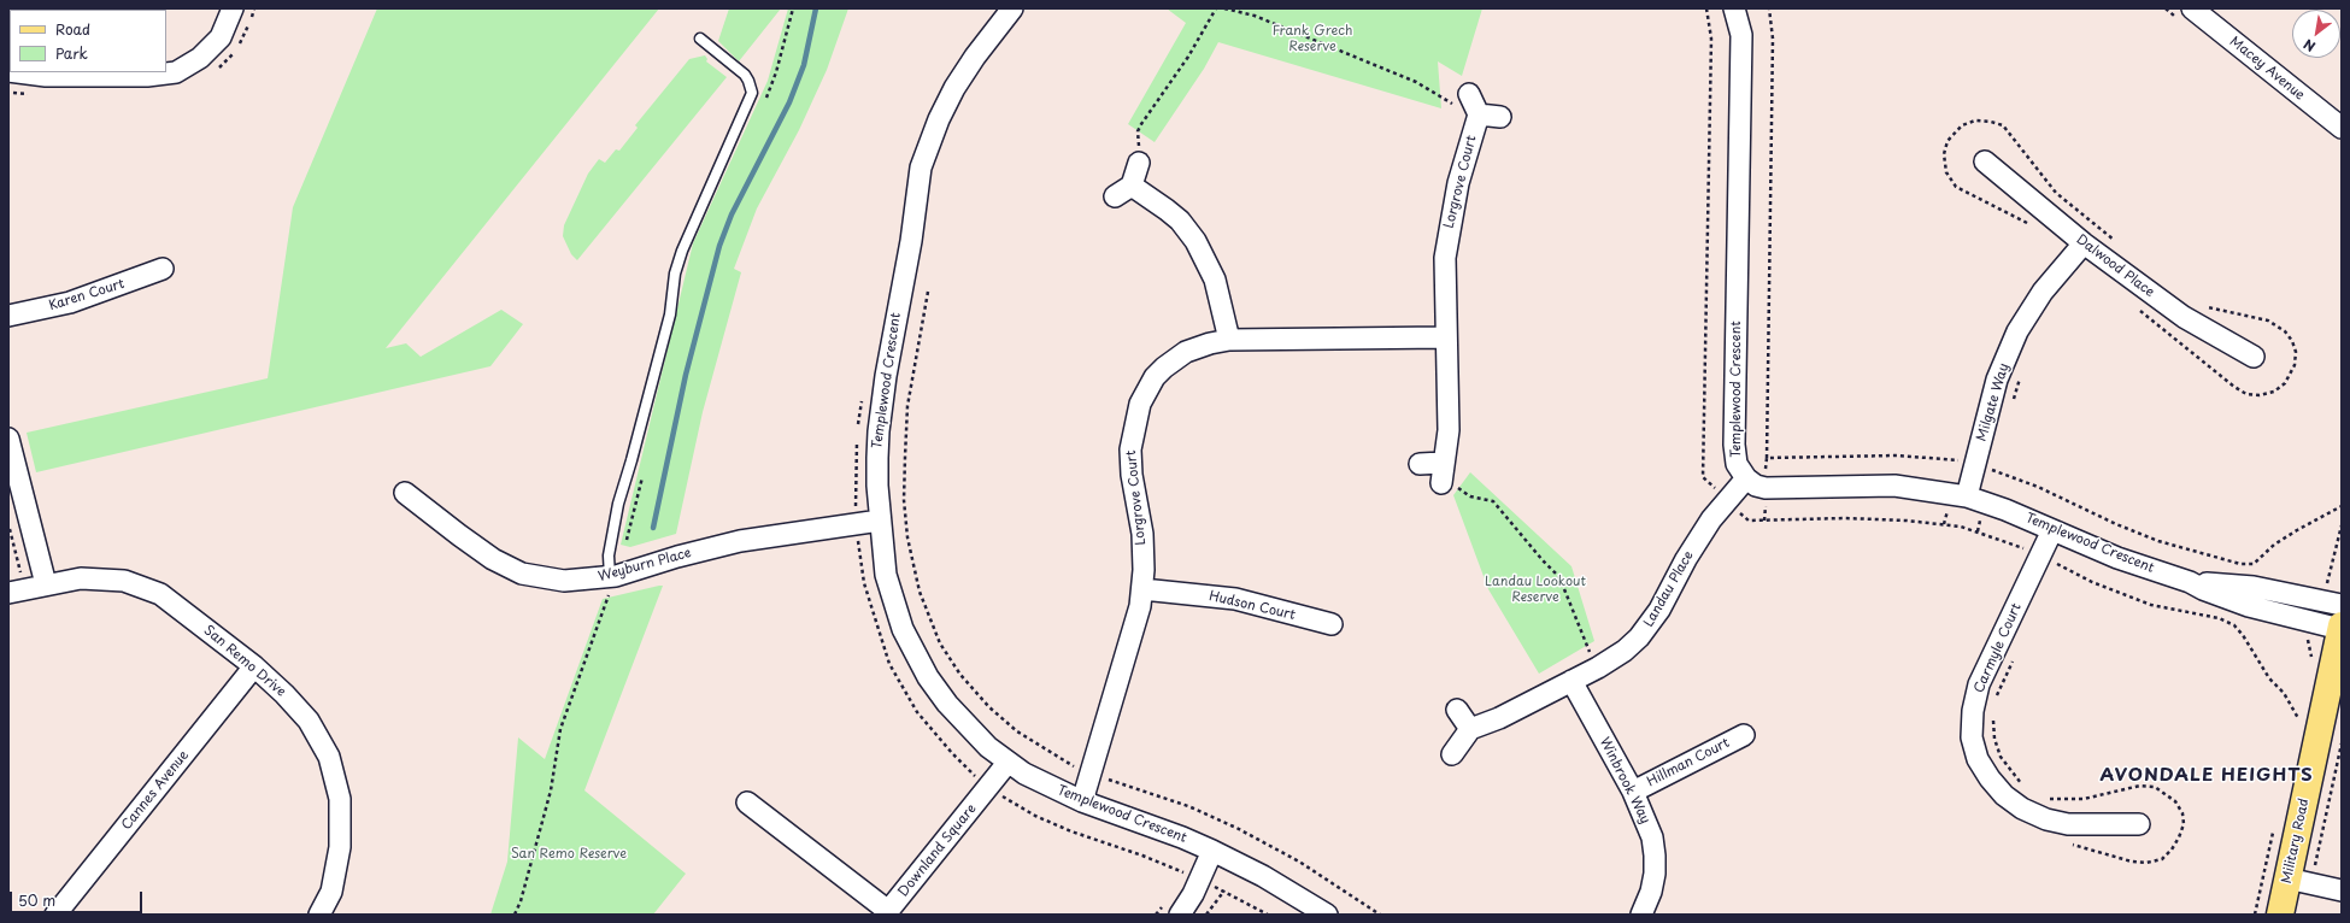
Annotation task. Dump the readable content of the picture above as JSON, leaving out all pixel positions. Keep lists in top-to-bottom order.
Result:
{
  "streets": {
    "main road": ["Military Road"],
    "street": [
      "Macey Avenue",
      "Lorgrove Court",
      "Dalwood Place",
      "Karen Court",
      "Templewood Crescent",
      "Milgate Way",
      "Weyburn Place",
      "Landau Place",
      "Hudson Court",
      "Carmyle Court",
      "San Remo Drive",
      "Hillman Court",
      "Winbrook Way",
      "Cannes Avenue",
      "Downland Square"
    ]
  },
  "crossings": [
    ["Lorgrove Court", "Templewood Crescent"],
    ["Lorgrove Court", "Hudson Court"],
    ["Dalwood Place", "Milgate Way"],
    ["Templewood Crescent", "Milgate Way"],
    ["Templewood Crescent", "Weyburn Place"],
    ["Templewood Crescent", "Landau Place"],
    ["Templewood Crescent", "Carmyle Court"],
    ["Templewood Crescent", "Military Road"],
    ["Templewood Crescent", "Downland Square"],
    ["Landau Place", "Winbrook Way"],
    ["San Remo Drive", "Cannes Avenue"],
    ["Hillman Court", "Winbrook Way"]
  ],
  "districts": ["AVONDALE HEIGHTS"],
  "parks": ["Frank Grech Reserve", "Landau Lookout Reserve", "San Remo Reserve"],
  "legend": ["Road", "Park"],
  "scale_bar": "50 m",
  "north": "bottom left"
}
